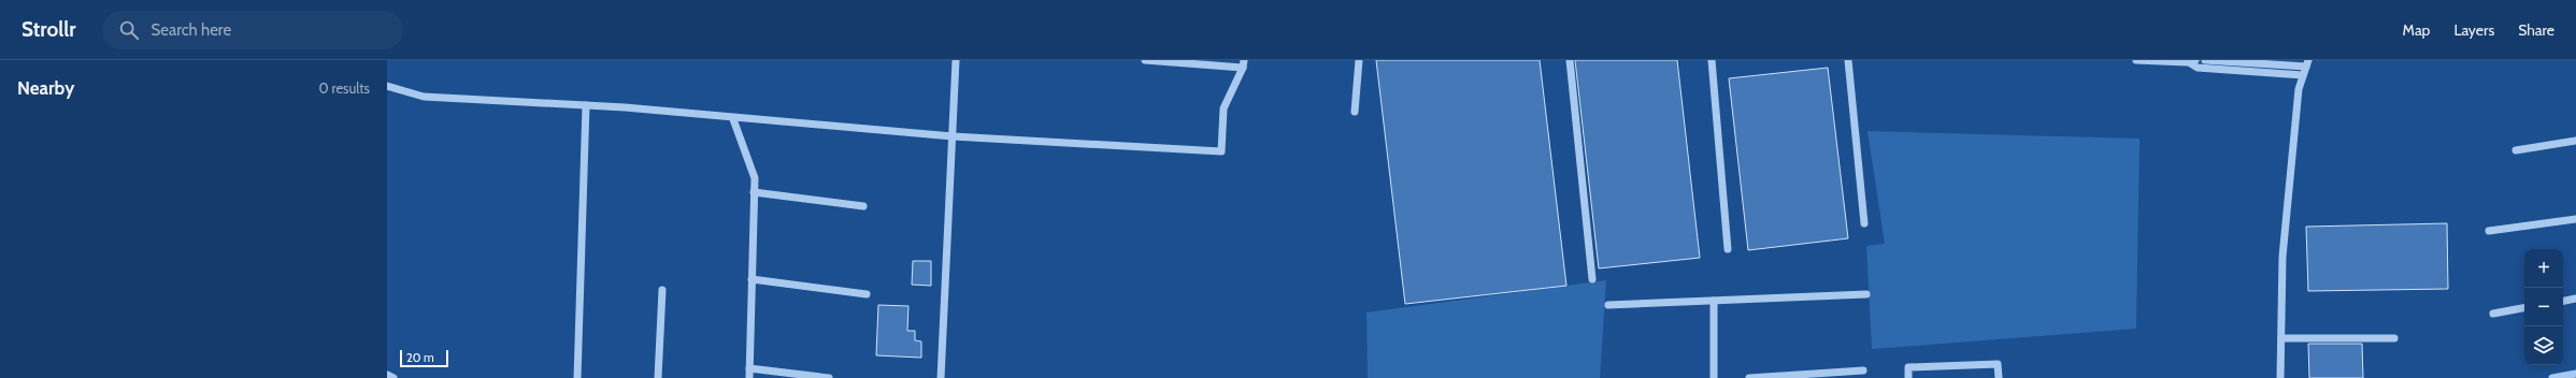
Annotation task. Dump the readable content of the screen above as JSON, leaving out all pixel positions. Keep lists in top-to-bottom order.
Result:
{
  "scale_bar": "20 m",
  "page": {
    "header": "Strollr",
    "search": "Search here",
    "nav": ["Map", "Layers", "Share"],
    "heading": ["Nearby", "0 results"],
    "map_buttons": ["+", "−"],
    "scale": "20 m"
  }
}
